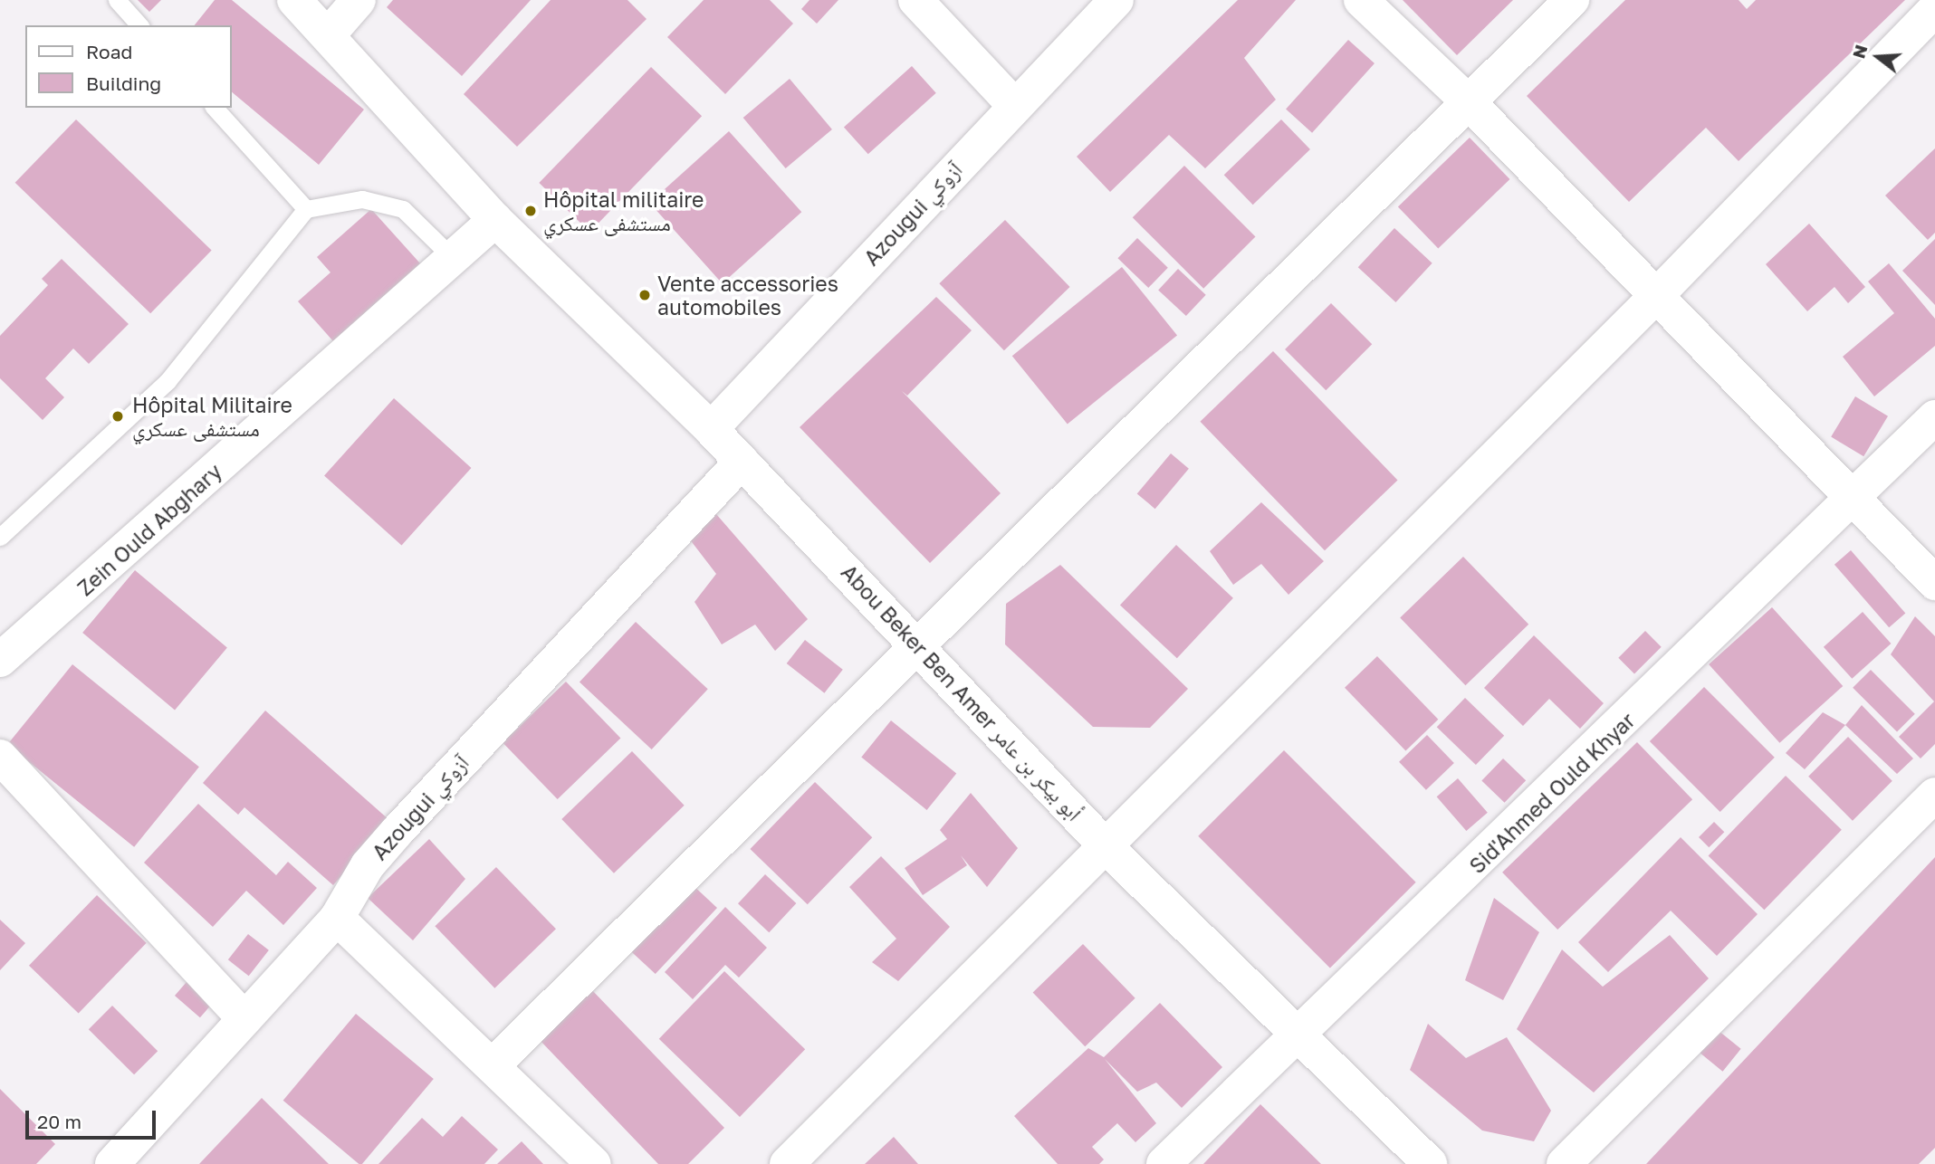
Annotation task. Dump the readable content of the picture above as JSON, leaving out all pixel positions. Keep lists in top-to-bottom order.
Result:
{
  "streets": {
    "street": [
      "Azougui آزوكي",
      "Zein Ould Abghary",
      "Abou Beker Ben Amer أبو بيكر بن عامر",
      "Sid'Ahmed Ould Khyar"
    ]
  },
  "crossings": [
    ["Azougui آزوكي", "Abou Beker Ben Amer أبو بيكر بن عامر"],
    ["Zein Ould Abghary", "Abou Beker Ben Amer أبو بيكر بن عامر"],
    ["Abou Beker Ben Amer أبو بيكر بن عامر", "Sid'Ahmed Ould Khyar"]
  ],
  "places": ["Hôpital militaire مستشفى عسكري", "Vente accessories automobiles", "Hôpital Militaire مستشفى عسكري"],
  "legend": ["Road", "Building"],
  "scale_bar": "20 m",
  "north": "left"
}
